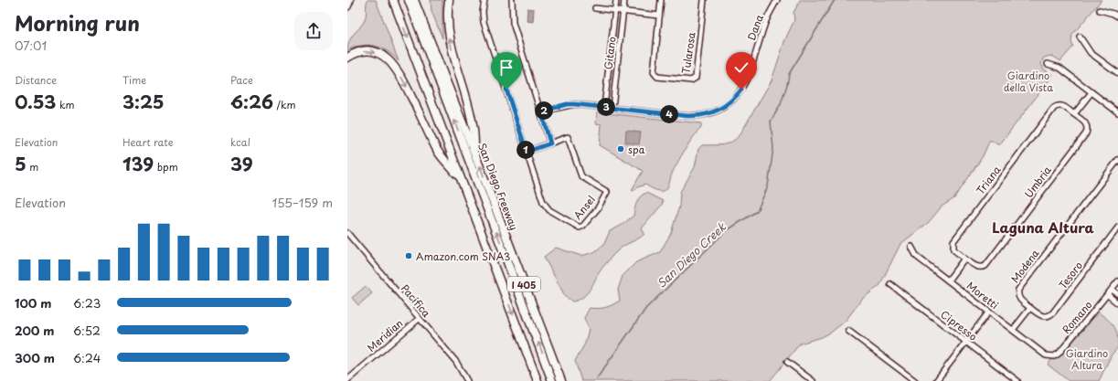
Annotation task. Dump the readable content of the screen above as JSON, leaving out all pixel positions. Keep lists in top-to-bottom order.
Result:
{
  "streets": {
    "highway": ["San Diego Freeway", "I 405"],
    "street": [
      "Dana",
      "Gitano",
      "Tularosa",
      "Triana",
      "Umbria",
      "Ansel",
      "Modena",
      "Tesoro",
      "Moretti",
      "Pacifica",
      "Romano",
      "Cipresso",
      "Meridian"
    ]
  },
  "crossings": [
    ["Dana", "Gitano"],
    ["Triana", "Umbria"],
    ["Modena", "Tesoro"],
    ["Moretti", "Romano"],
    ["Pacifica", "Meridian"]
  ],
  "districts": ["Laguna Altura"],
  "water": ["San Diego Creek"],
  "parks": ["Giardino della Vista", "Giardino Altura"],
  "places": ["spa", "Amazon.com SNA3"],
  "page": {
    "heading": ["Morning run", "07:01"],
    "stats": [
      ["Distance", "0.53 km"],
      ["Time", "3:25"],
      ["Pace", "6:26 /km"],
      ["Elevation", "5 m"],
      ["Heart rate", "139 bpm"],
      ["kcal", "39"]
    ],
    "pins": [
      "3",
      "2",
      "4",
      "1"
    ],
    "chart": ["Elevation", "155–159 m"],
    "list": [
      {
        "name": "100 m",
        "note": "6:23"
      },
      {
        "name": "200 m",
        "note": "6:52"
      },
      {
        "name": "300 m",
        "note": "6:24"
      }
    ]
  }
}
